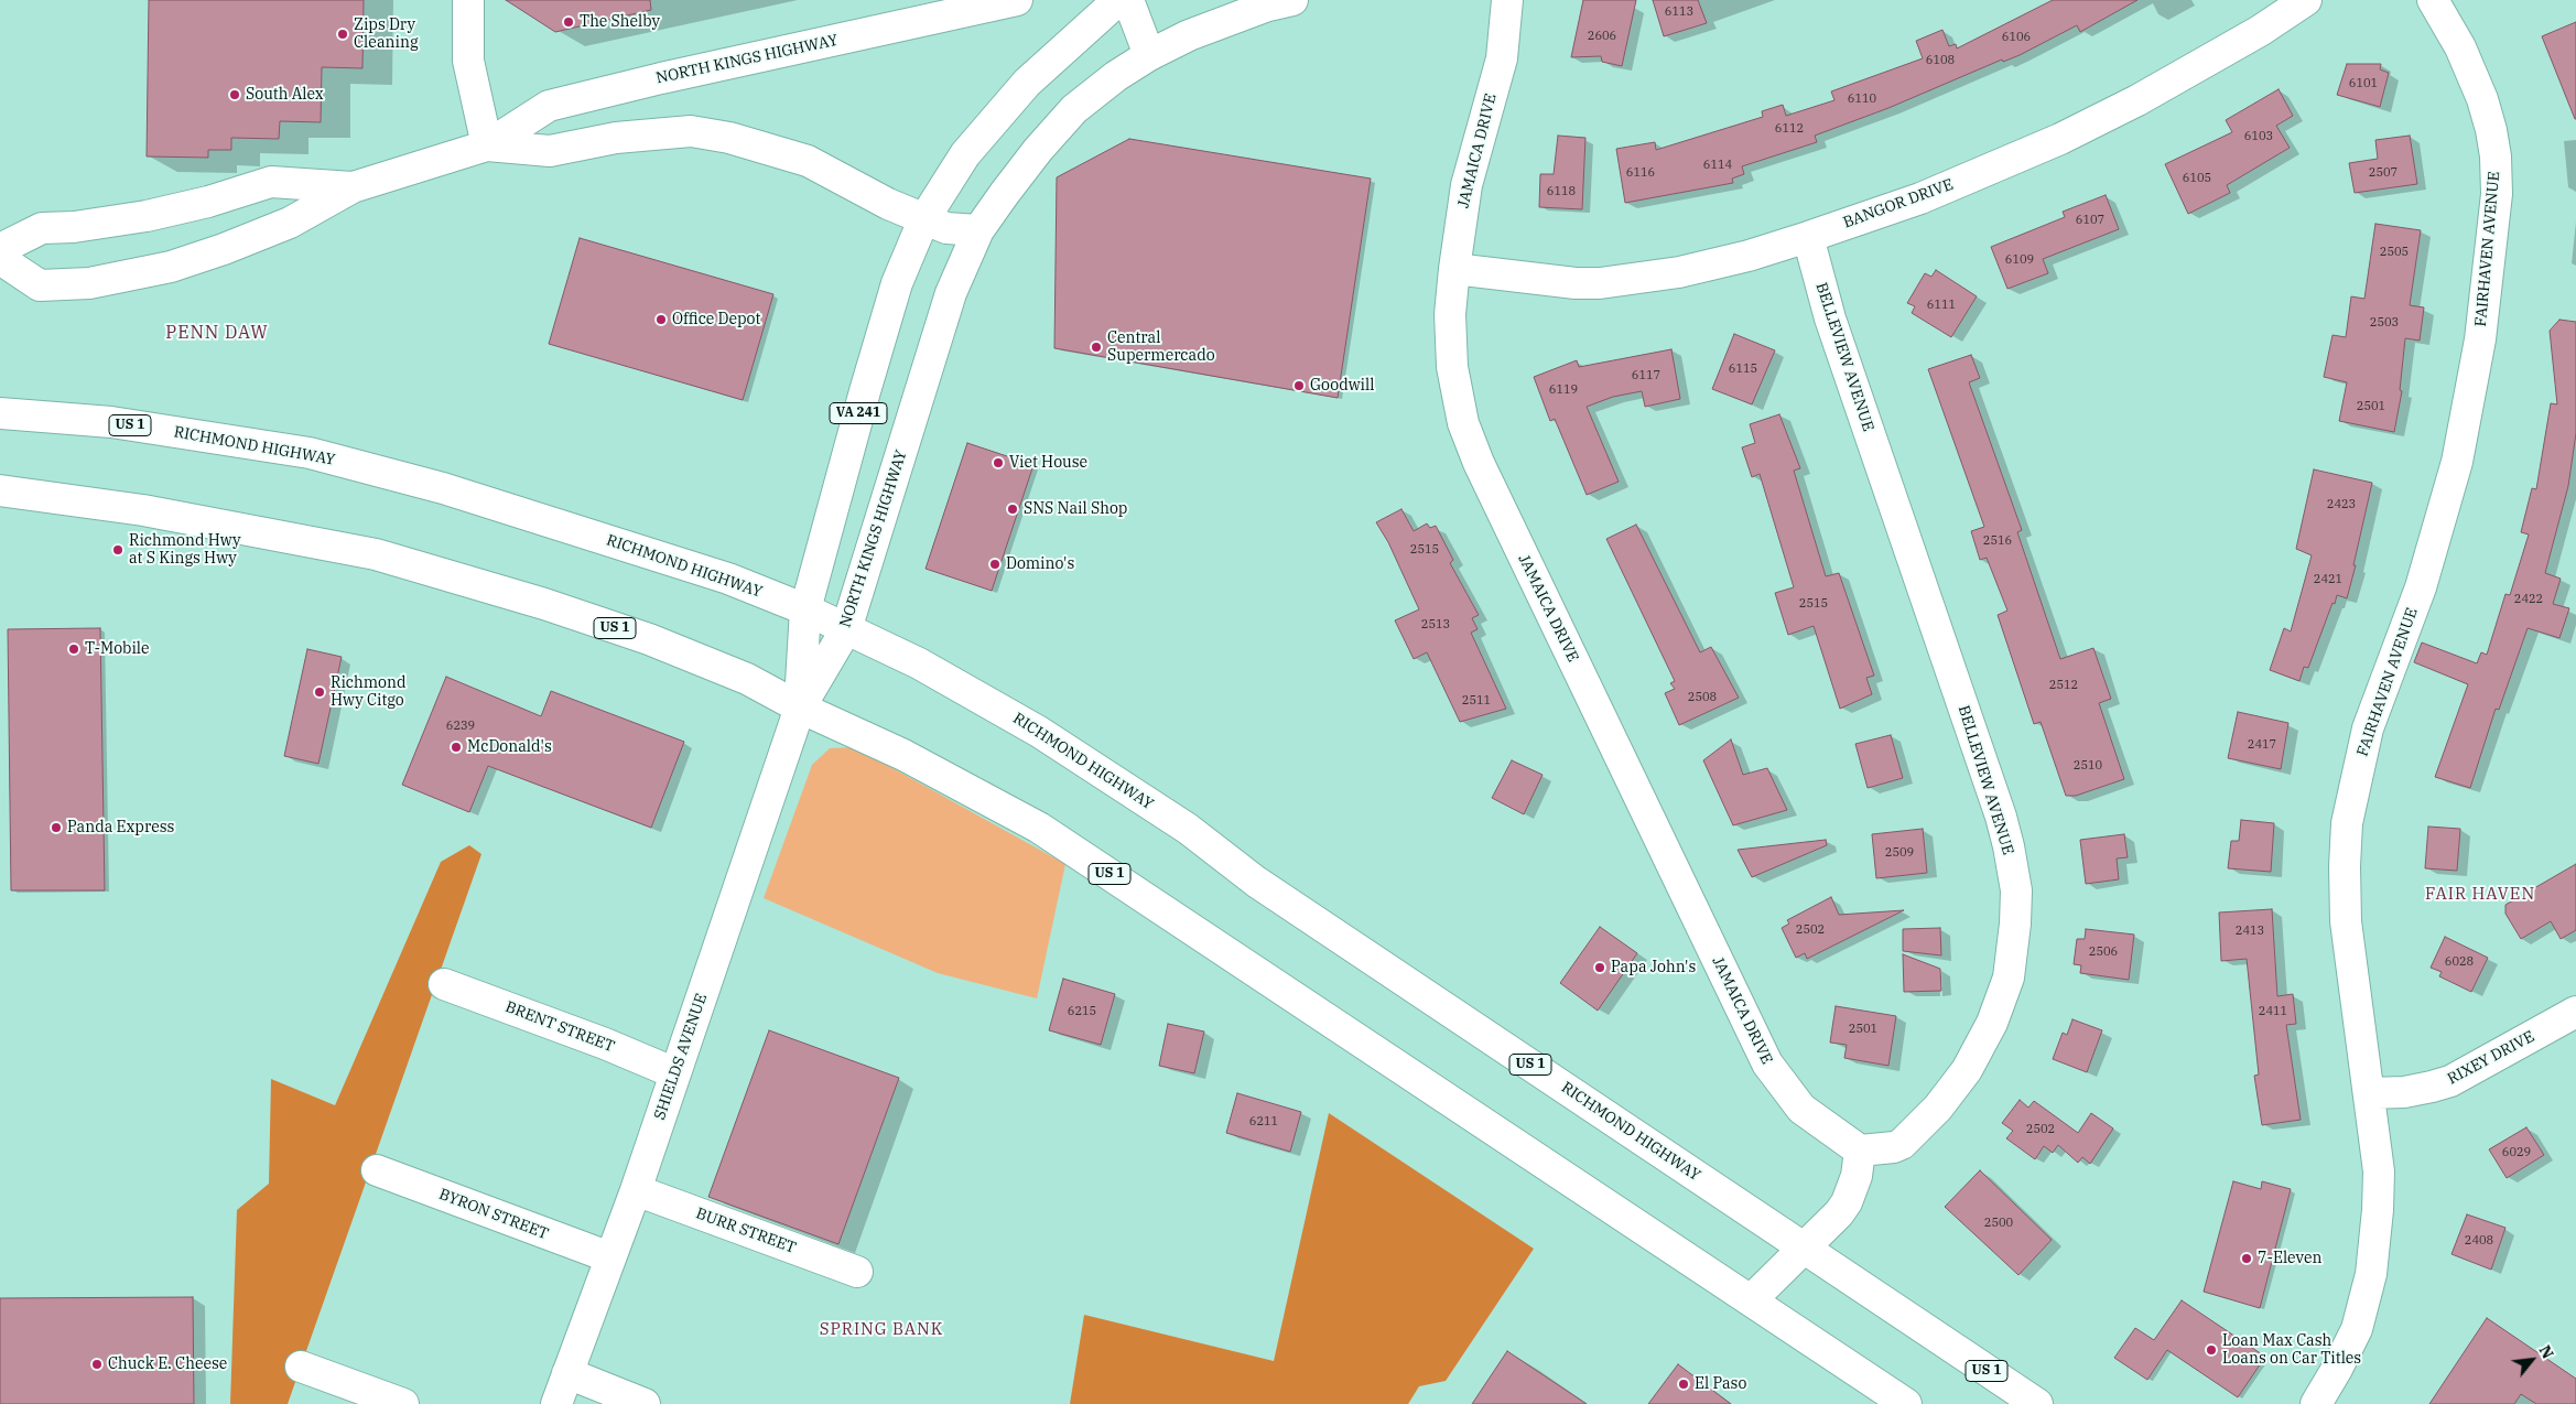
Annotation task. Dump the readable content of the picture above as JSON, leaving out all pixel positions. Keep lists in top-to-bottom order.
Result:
{
  "streets": {
    "main road": [
      "NORTH KINGS HIGHWAY",
      "JAMAICA DRIVE",
      "BANGOR DRIVE",
      "FAIRHAVEN AVENUE",
      "BELLEVIEW AVENUE",
      "VA 241",
      "US 1",
      "RICHMOND HIGHWAY",
      "BRENT STREET",
      "SHIELDS AVENUE",
      "RIXEY DRIVE",
      "BYRON STREET",
      "BURR STREET"
    ]
  },
  "crossings": [
    ["NORTH KINGS HIGHWAY", "VA 241"],
    ["NORTH KINGS HIGHWAY", "US 1"],
    ["NORTH KINGS HIGHWAY", "RICHMOND HIGHWAY"],
    ["NORTH KINGS HIGHWAY", "SHIELDS AVENUE"],
    ["JAMAICA DRIVE", "BANGOR DRIVE"],
    ["JAMAICA DRIVE", "BELLEVIEW AVENUE"],
    ["BANGOR DRIVE", "BELLEVIEW AVENUE"],
    ["FAIRHAVEN AVENUE", "RIXEY DRIVE"],
    ["VA 241", "US 1"],
    ["VA 241", "RICHMOND HIGHWAY"],
    ["VA 241", "SHIELDS AVENUE"],
    ["US 1", "SHIELDS AVENUE"],
    ["BRENT STREET", "SHIELDS AVENUE"],
    ["SHIELDS AVENUE", "BYRON STREET"],
    ["SHIELDS AVENUE", "BURR STREET"]
  ],
  "districts": ["PENN DAW", "FAIR HAVEN", "SPRING BANK"],
  "places": [
    "The Shelby",
    "Zips Dry Cleaning",
    "South Alex",
    "Office Depot",
    "Central Supermercado",
    "Goodwill",
    "Viet House",
    "SNS Nail Shop",
    "Richmond Hwy at S Kings Hwy",
    "Domino's",
    "T-Mobile",
    "Richmond Hwy Citgo",
    "McDonald's",
    "Panda Express",
    "Papa John's",
    "7-Eleven",
    "Loan Max Cash Loans on Car Titles",
    "Chuck E. Cheese",
    "El Paso"
  ],
  "house_numbers": [
    "6113",
    "2606",
    "6106",
    "6108",
    "6101",
    "6110",
    "6112",
    "6103",
    "6114",
    "6116",
    "2507",
    "6105",
    "6118",
    "6107",
    "2505",
    "6109",
    "6111",
    "2503",
    "6115",
    "6117",
    "6119",
    "2501",
    "2423",
    "2516",
    "2515",
    "2421",
    "2422",
    "2515",
    "2513",
    "2512",
    "2508",
    "2511",
    "6239",
    "2417",
    "2510",
    "2509",
    "2502",
    "2413",
    "2506",
    "6028",
    "6215",
    "2411",
    "2501",
    "6211",
    "2502",
    "6029",
    "2500",
    "2408"
  ],
  "north": "top right"
}
